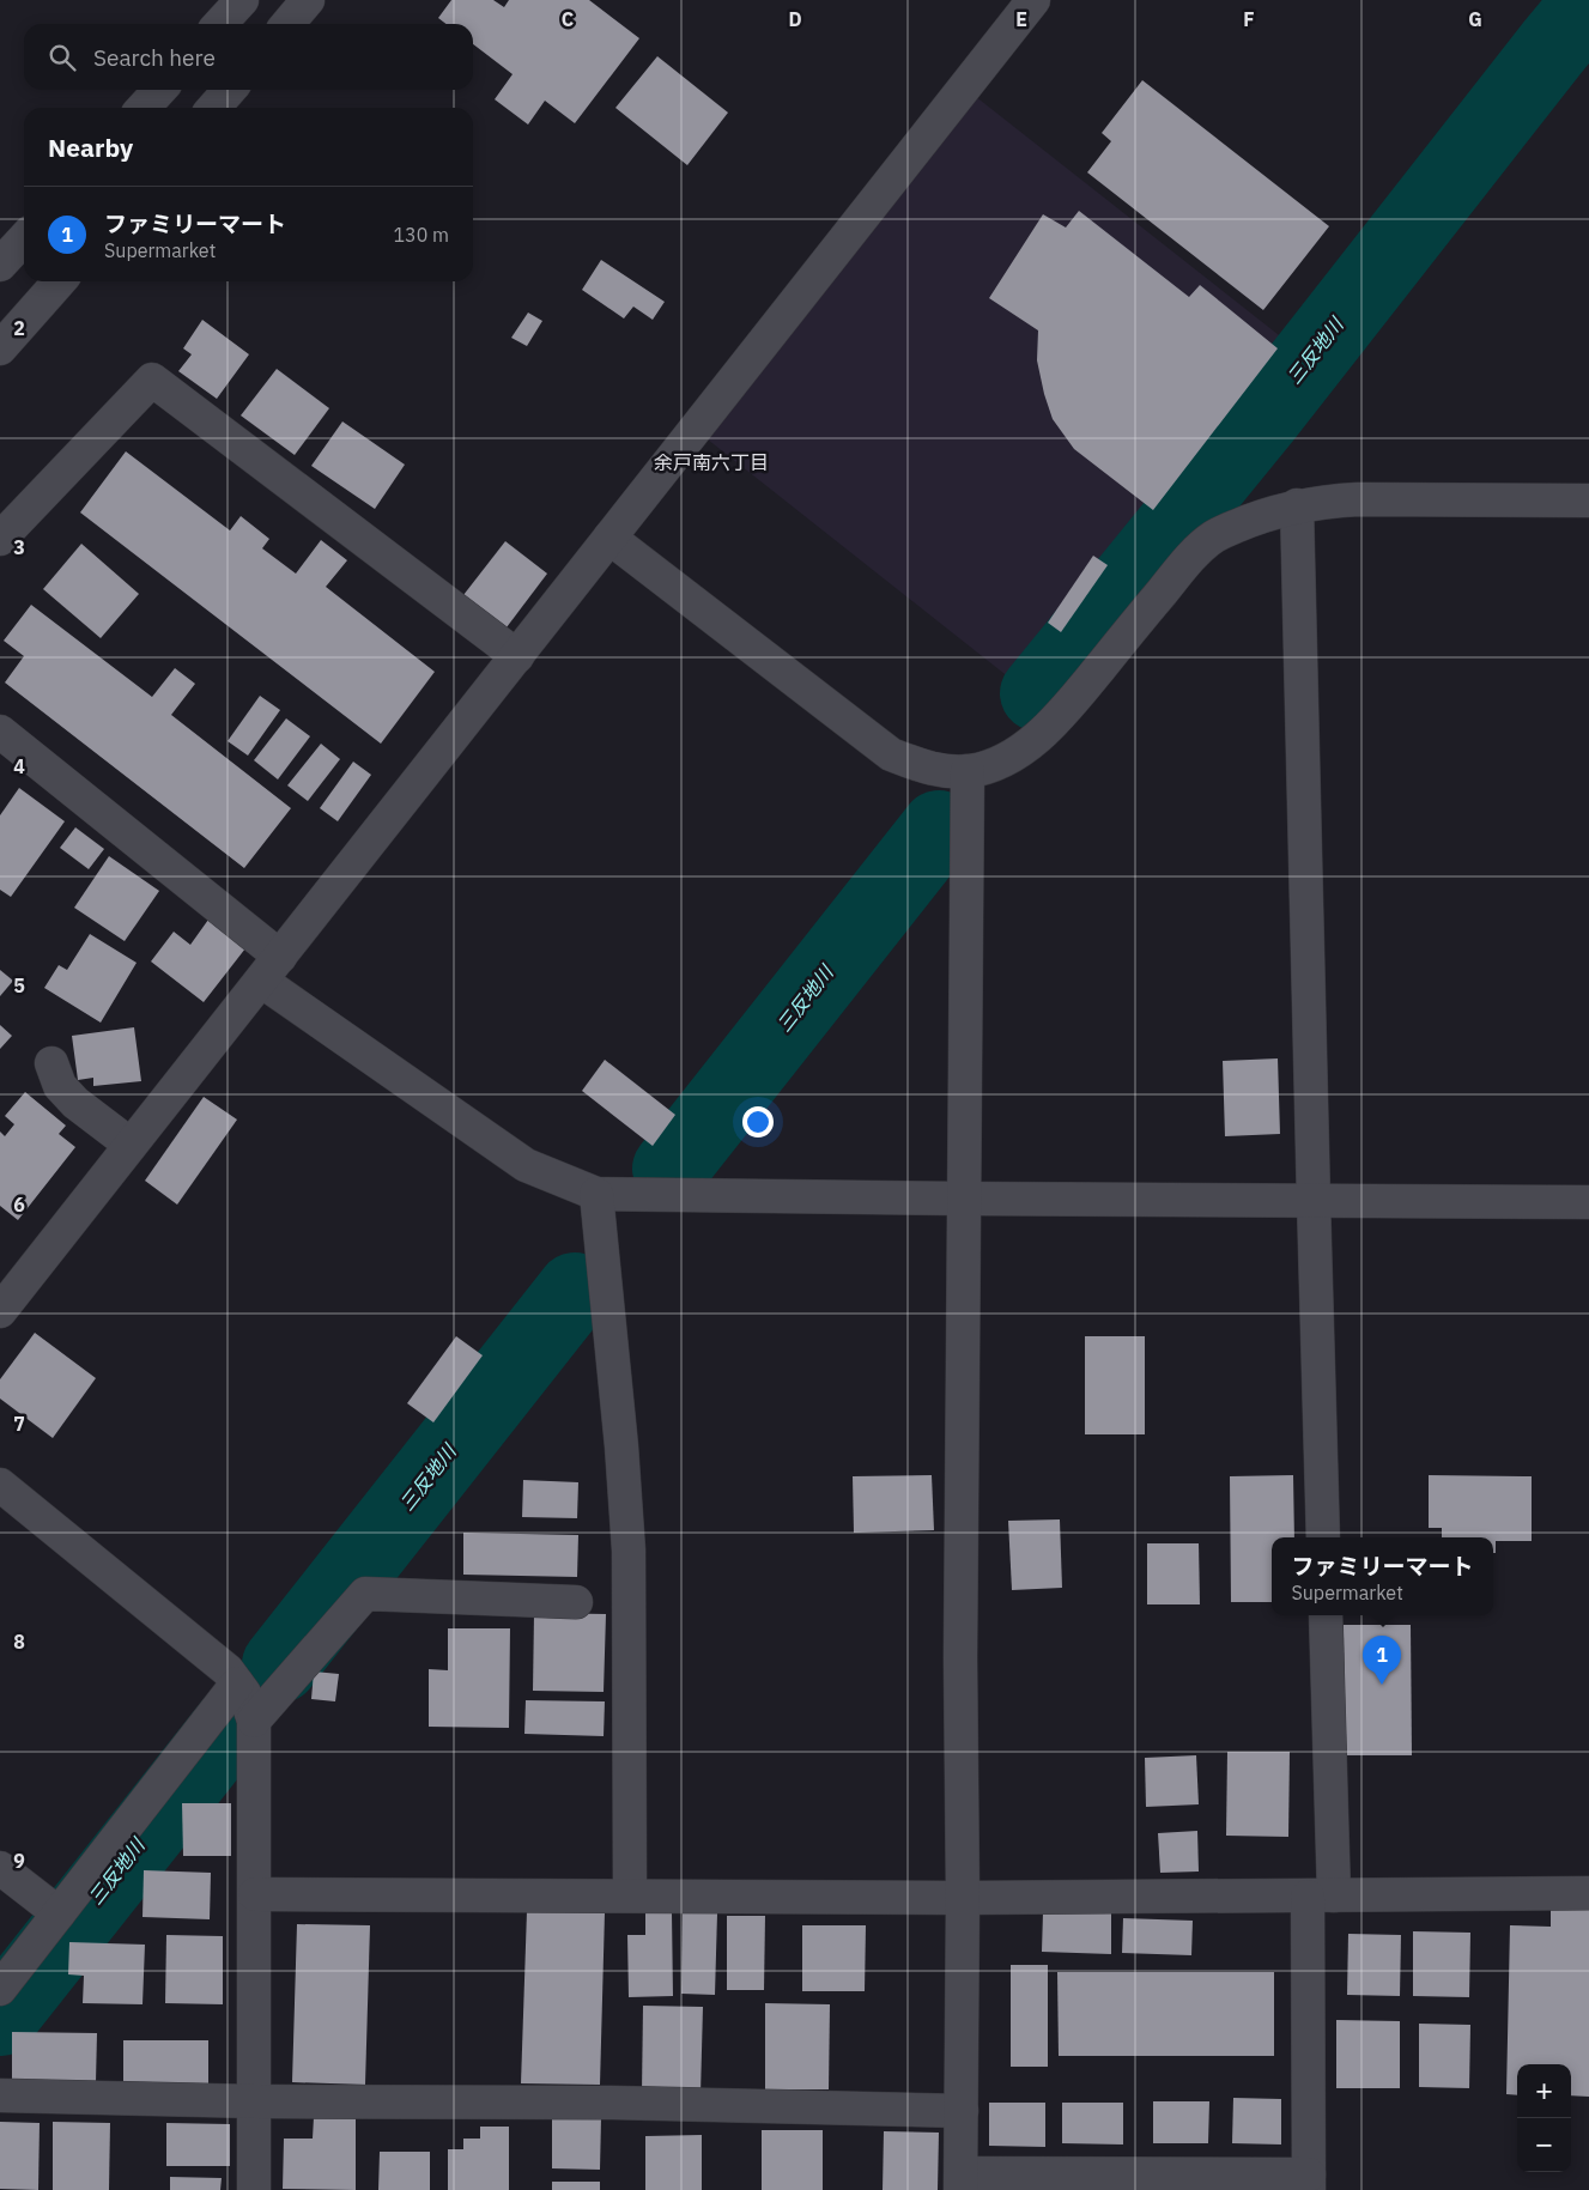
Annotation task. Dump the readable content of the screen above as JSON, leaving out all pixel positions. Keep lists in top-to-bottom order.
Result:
{
  "districts": ["余戸南六丁目"],
  "water": ["三反地川"],
  "page": {
    "search": "Search here",
    "heading": "Nearby",
    "list": [
      {
        "mark": "1",
        "name": "ファミリーマート",
        "note": "Supermarket",
        "value": "130 m"
      }
    ],
    "popup": ["ファミリーマート", "Supermarket"],
    "pins": "1",
    "map_buttons": ["+", "−"]
  },
  "grid": {
    "columns": [
      "C",
      "D",
      "E",
      "F",
      "G"
    ],
    "rows": [
      "2",
      "3",
      "4",
      "5",
      "6",
      "7",
      "8",
      "9"
    ]
  }
}
